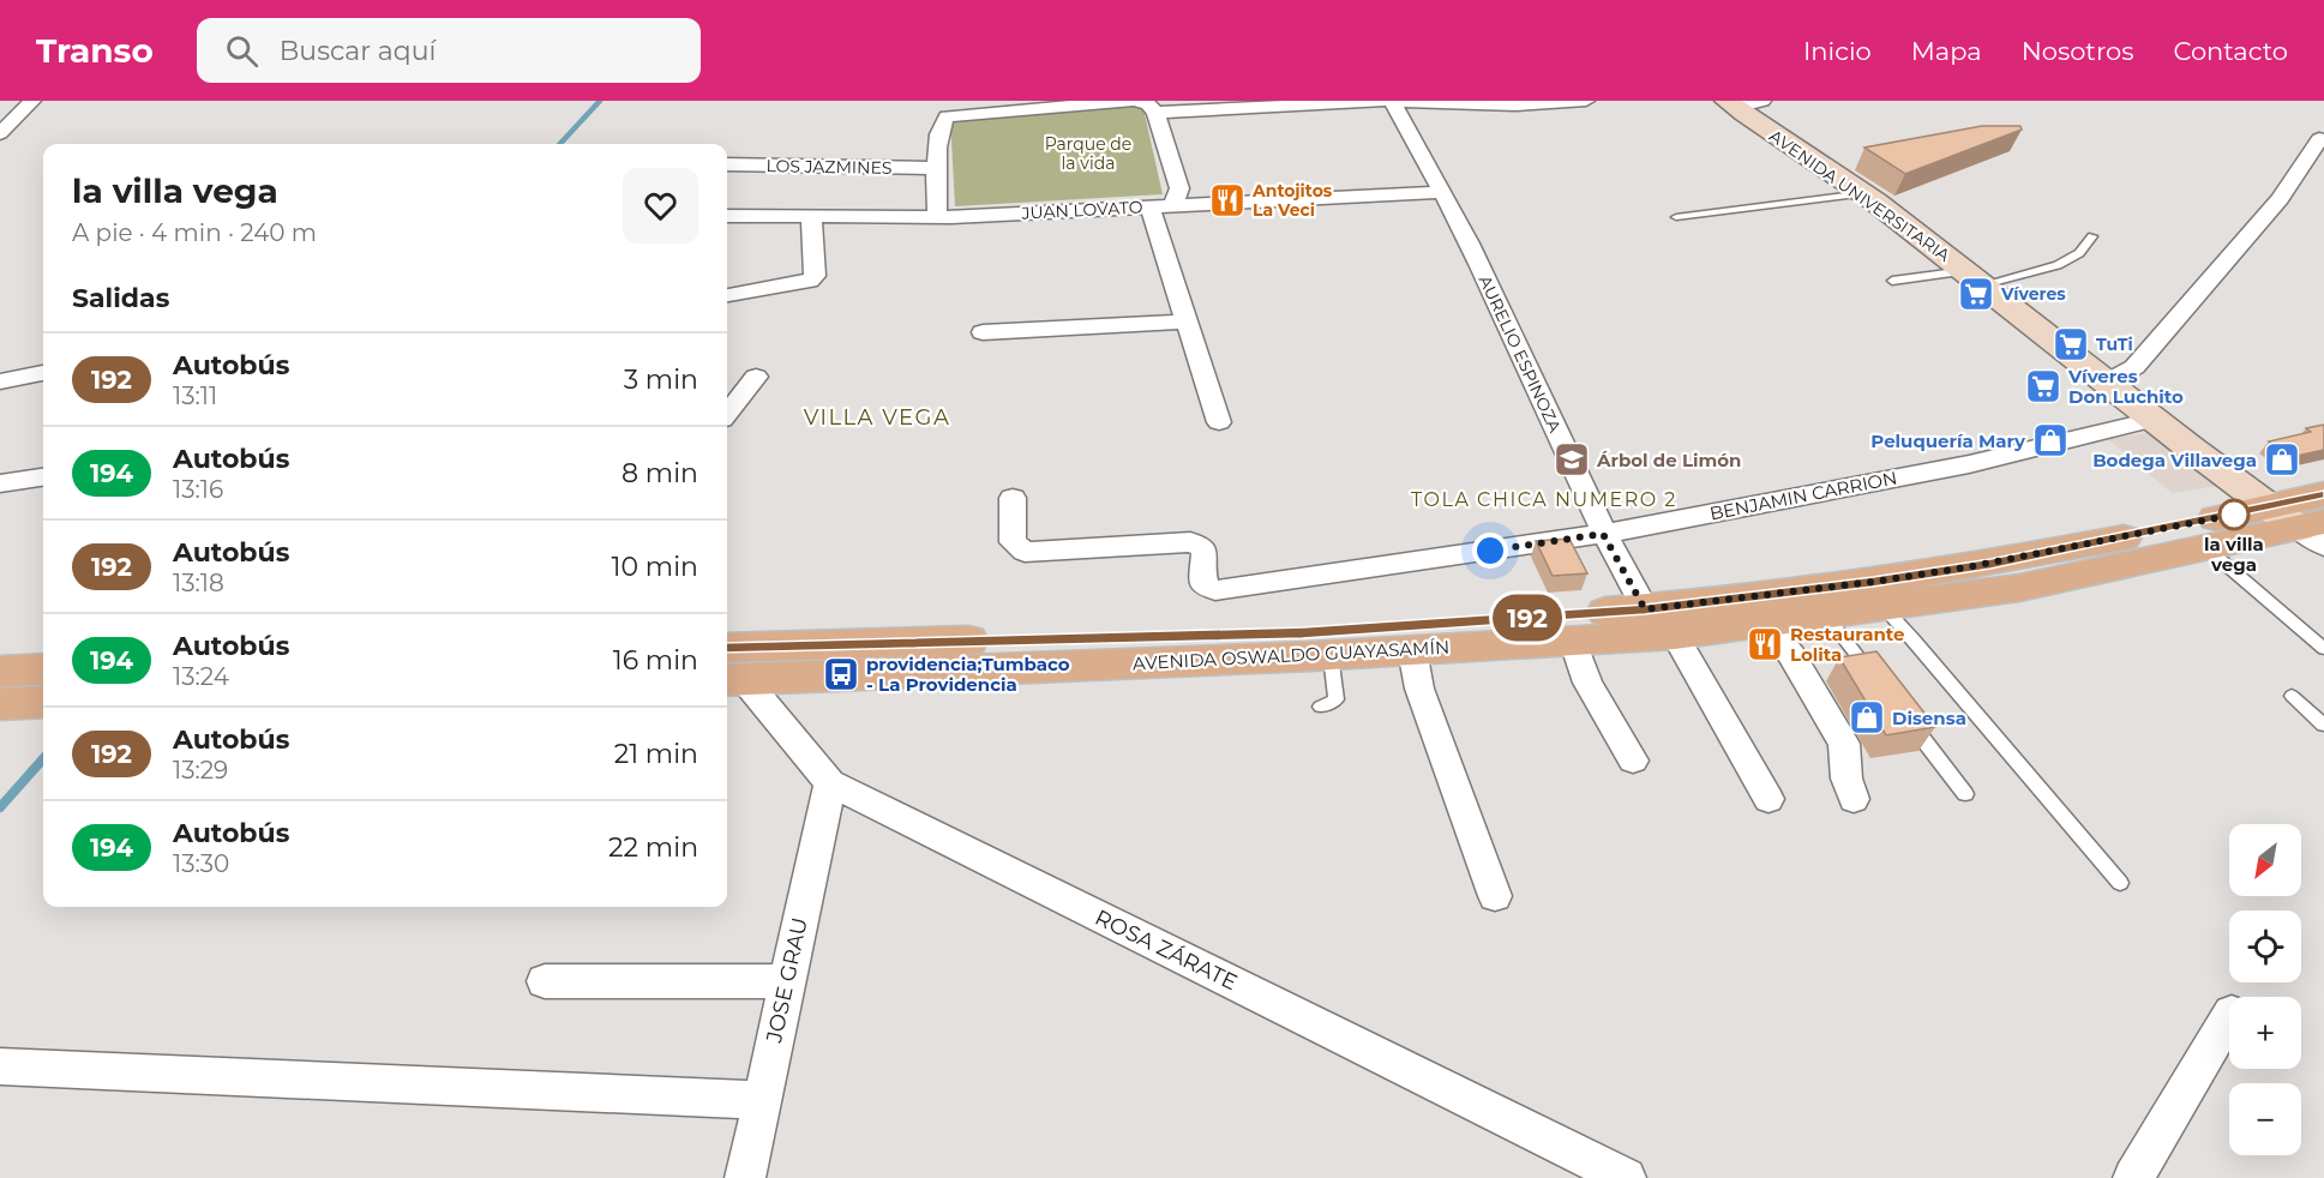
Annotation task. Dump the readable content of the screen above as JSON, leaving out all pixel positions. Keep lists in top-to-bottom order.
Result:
{
  "streets": {
    "main road": ["AVENIDA OSWALDO GUAYASAMÍN"],
    "street": [
      "LOS JAZMINES",
      "AVENIDA UNIVERSITARIA",
      "JUAN LOVATO",
      "AURELIO ESPINOZA",
      "BENJAMIN CARRION",
      "ROSA ZÁRATE",
      "JOSE GRAU"
    ]
  },
  "crossings": [
    ["AVENIDA UNIVERSITARIA", "BENJAMIN CARRION"],
    ["AVENIDA UNIVERSITARIA", "AVENIDA OSWALDO GUAYASAMÍN"],
    ["JUAN LOVATO", "AURELIO ESPINOZA"],
    ["AURELIO ESPINOZA", "BENJAMIN CARRION"],
    ["AURELIO ESPINOZA", "AVENIDA OSWALDO GUAYASAMÍN"],
    ["AVENIDA OSWALDO GUAYASAMÍN", "ROSA ZÁRATE"],
    ["ROSA ZÁRATE", "JOSE GRAU"]
  ],
  "districts": ["VILLA VEGA", "TOLA CHICA NUMERO 2"],
  "parks": ["Parque de la vida"],
  "places": {
    "restaurant": ["Antojitos La Veci", "Restaurante Lolita"],
    "supermarket": ["Víveres", "TuTi", "Víveres Don Luchito"],
    "shop": ["Peluquería Mary", "Bodega Villavega", "Disensa"],
    "school or university": ["Árbol de Limón"],
    "other": ["la villa vega"],
    "bus stop": ["providencia;Tumbaco - La Providencia"]
  },
  "lines": ["bus line 192"],
  "north": "bottom left",
  "page": {
    "header": "Transo",
    "search": "Buscar aquí",
    "nav": [
      "Inicio",
      "Mapa",
      "Nosotros",
      "Contacto"
    ],
    "on_map": "192",
    "heading": [
      ["la villa vega", "A pie · 4 min · 240 m"],
      "Salidas"
    ],
    "list": [
      {
        "mark": "192",
        "name": "Autobús",
        "note": "13:11",
        "value": "3 min"
      },
      {
        "mark": "194",
        "name": "Autobús",
        "note": "13:16",
        "value": "8 min"
      },
      {
        "mark": "192",
        "name": "Autobús",
        "note": "13:18",
        "value": "10 min"
      },
      {
        "mark": "194",
        "name": "Autobús",
        "note": "13:24",
        "value": "16 min"
      },
      {
        "mark": "192",
        "name": "Autobús",
        "note": "13:29",
        "value": "21 min"
      },
      {
        "mark": "194",
        "name": "Autobús",
        "note": "13:30",
        "value": "22 min"
      }
    ],
    "map_buttons": ["+", "−"]
  }
}
